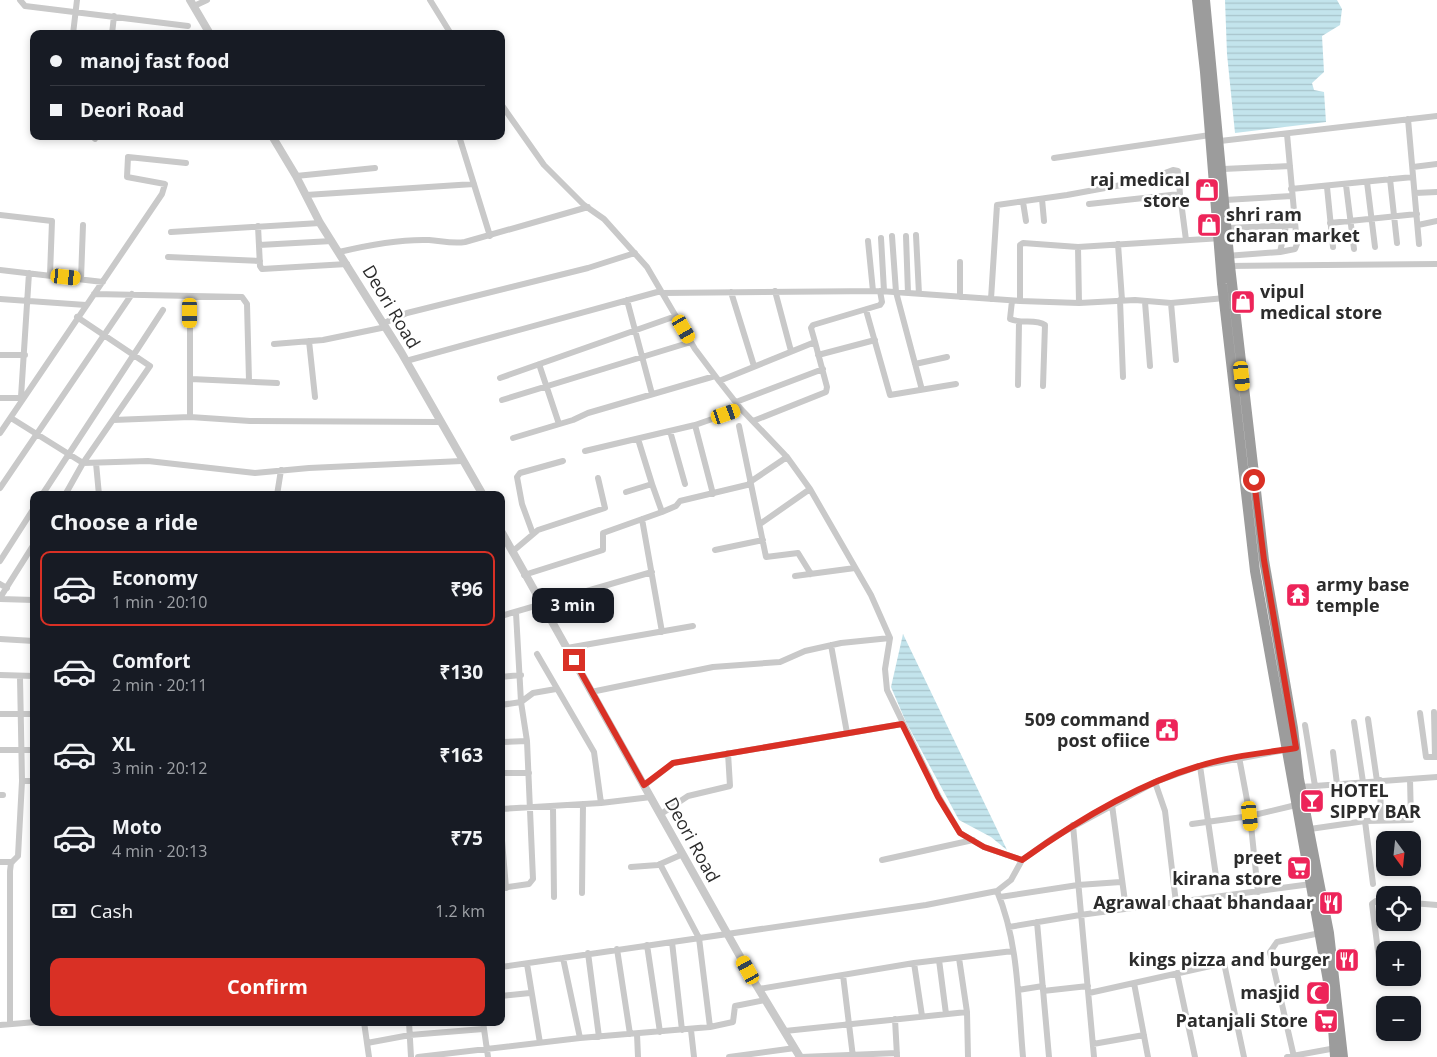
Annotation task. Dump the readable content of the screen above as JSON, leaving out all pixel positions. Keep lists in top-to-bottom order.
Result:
{
  "streets": {
    "street": ["Deori Road"]
  },
  "places": {
    "shop": ["raj medical store", "shri ram charan market", "vipul medical store"],
    "temple": ["army base temple"],
    "public building": ["509 command post ofiice"],
    "bar": ["HOTEL SIPPY BAR"],
    "supermarket": ["preet kirana store", "Patanjali Store"],
    "restaurant": ["Agrawal chaat bhandaar", "kings pizza and burger"],
    "mosque": ["masjid"]
  },
  "north": "bottom",
  "page": {
    "banner": ["manoj fast food", "Deori Road"],
    "heading": "Choose a ride",
    "list": [
      {
        "name": "Economy",
        "note": "1 min · 20:10",
        "value": "₹96"
      },
      {
        "name": "Comfort",
        "note": "2 min · 20:11",
        "value": "₹130"
      },
      {
        "name": "XL",
        "note": "3 min · 20:12",
        "value": "₹163"
      },
      {
        "name": "Moto",
        "note": "4 min · 20:13",
        "value": "₹75"
      }
    ],
    "bubble": "3 min",
    "map_buttons": ["+", "−"],
    "pay": ["Cash", "1.2 km"],
    "buttons": "Confirm"
  }
}
